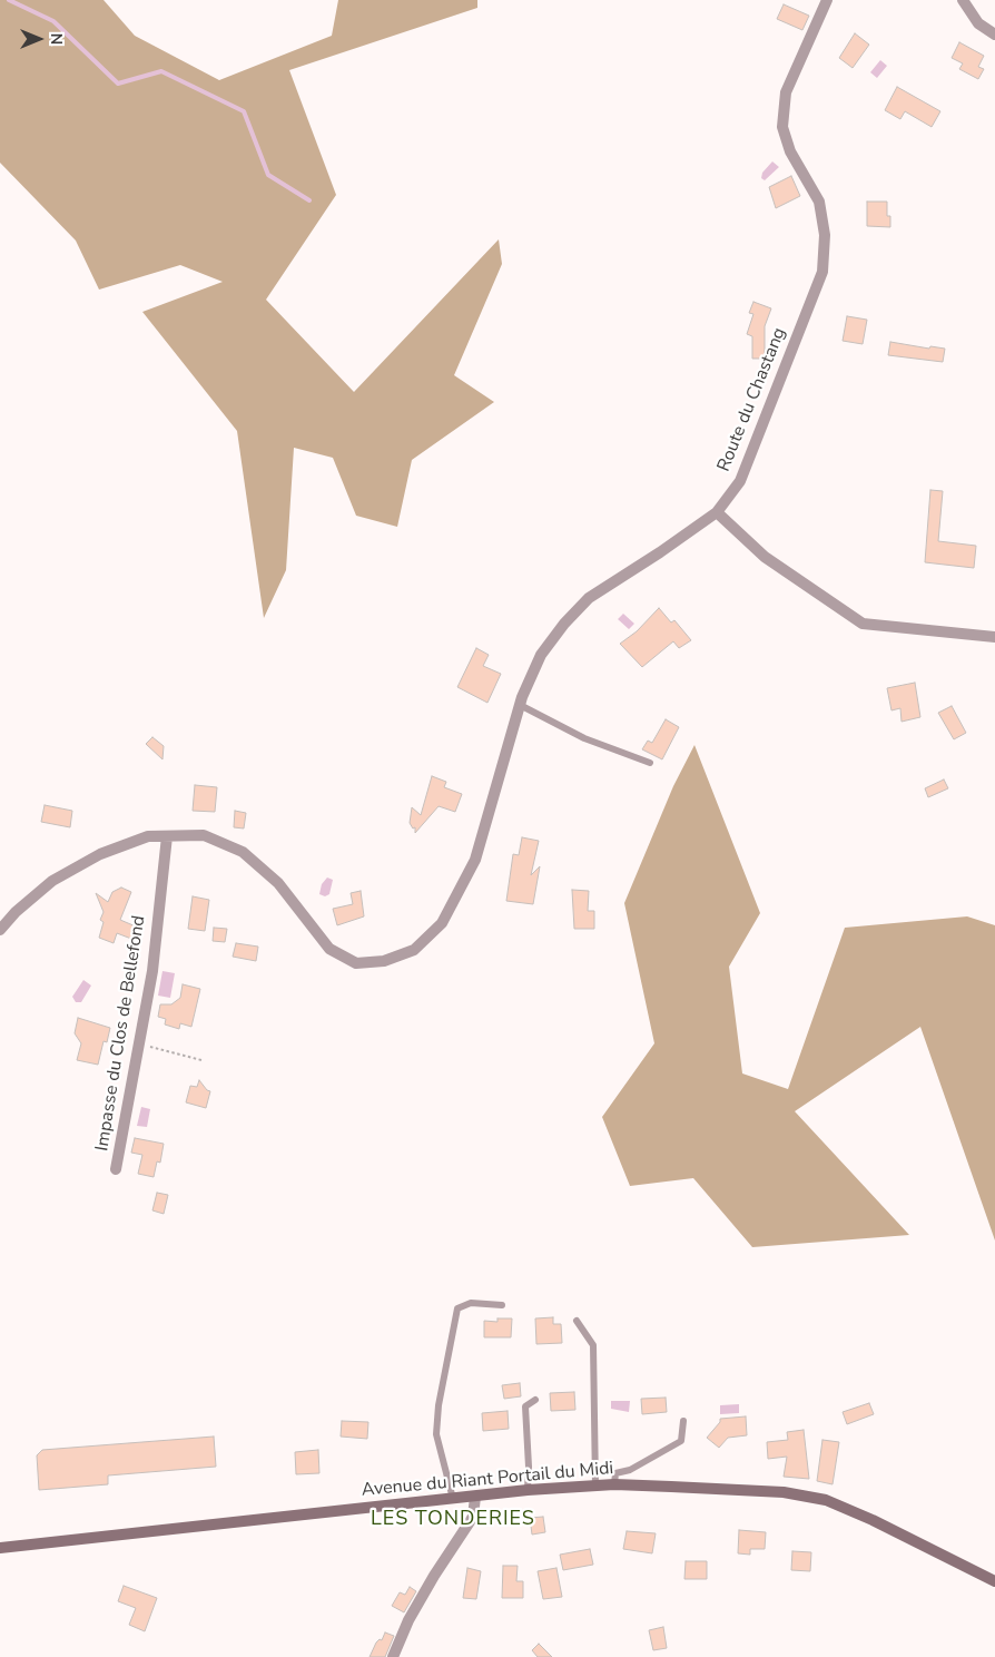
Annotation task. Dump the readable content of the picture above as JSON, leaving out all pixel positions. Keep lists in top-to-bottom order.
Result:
{
  "streets": {
    "main road": ["Avenue du Riant Portail du Midi"],
    "street": ["Route du Chastang", "Impasse du Clos de Bellefond"]
  },
  "crossings": [
    ["Route du Chastang", "Impasse du Clos de Bellefond"]
  ],
  "districts": ["LES TONDERIES"],
  "north": "right"
}
